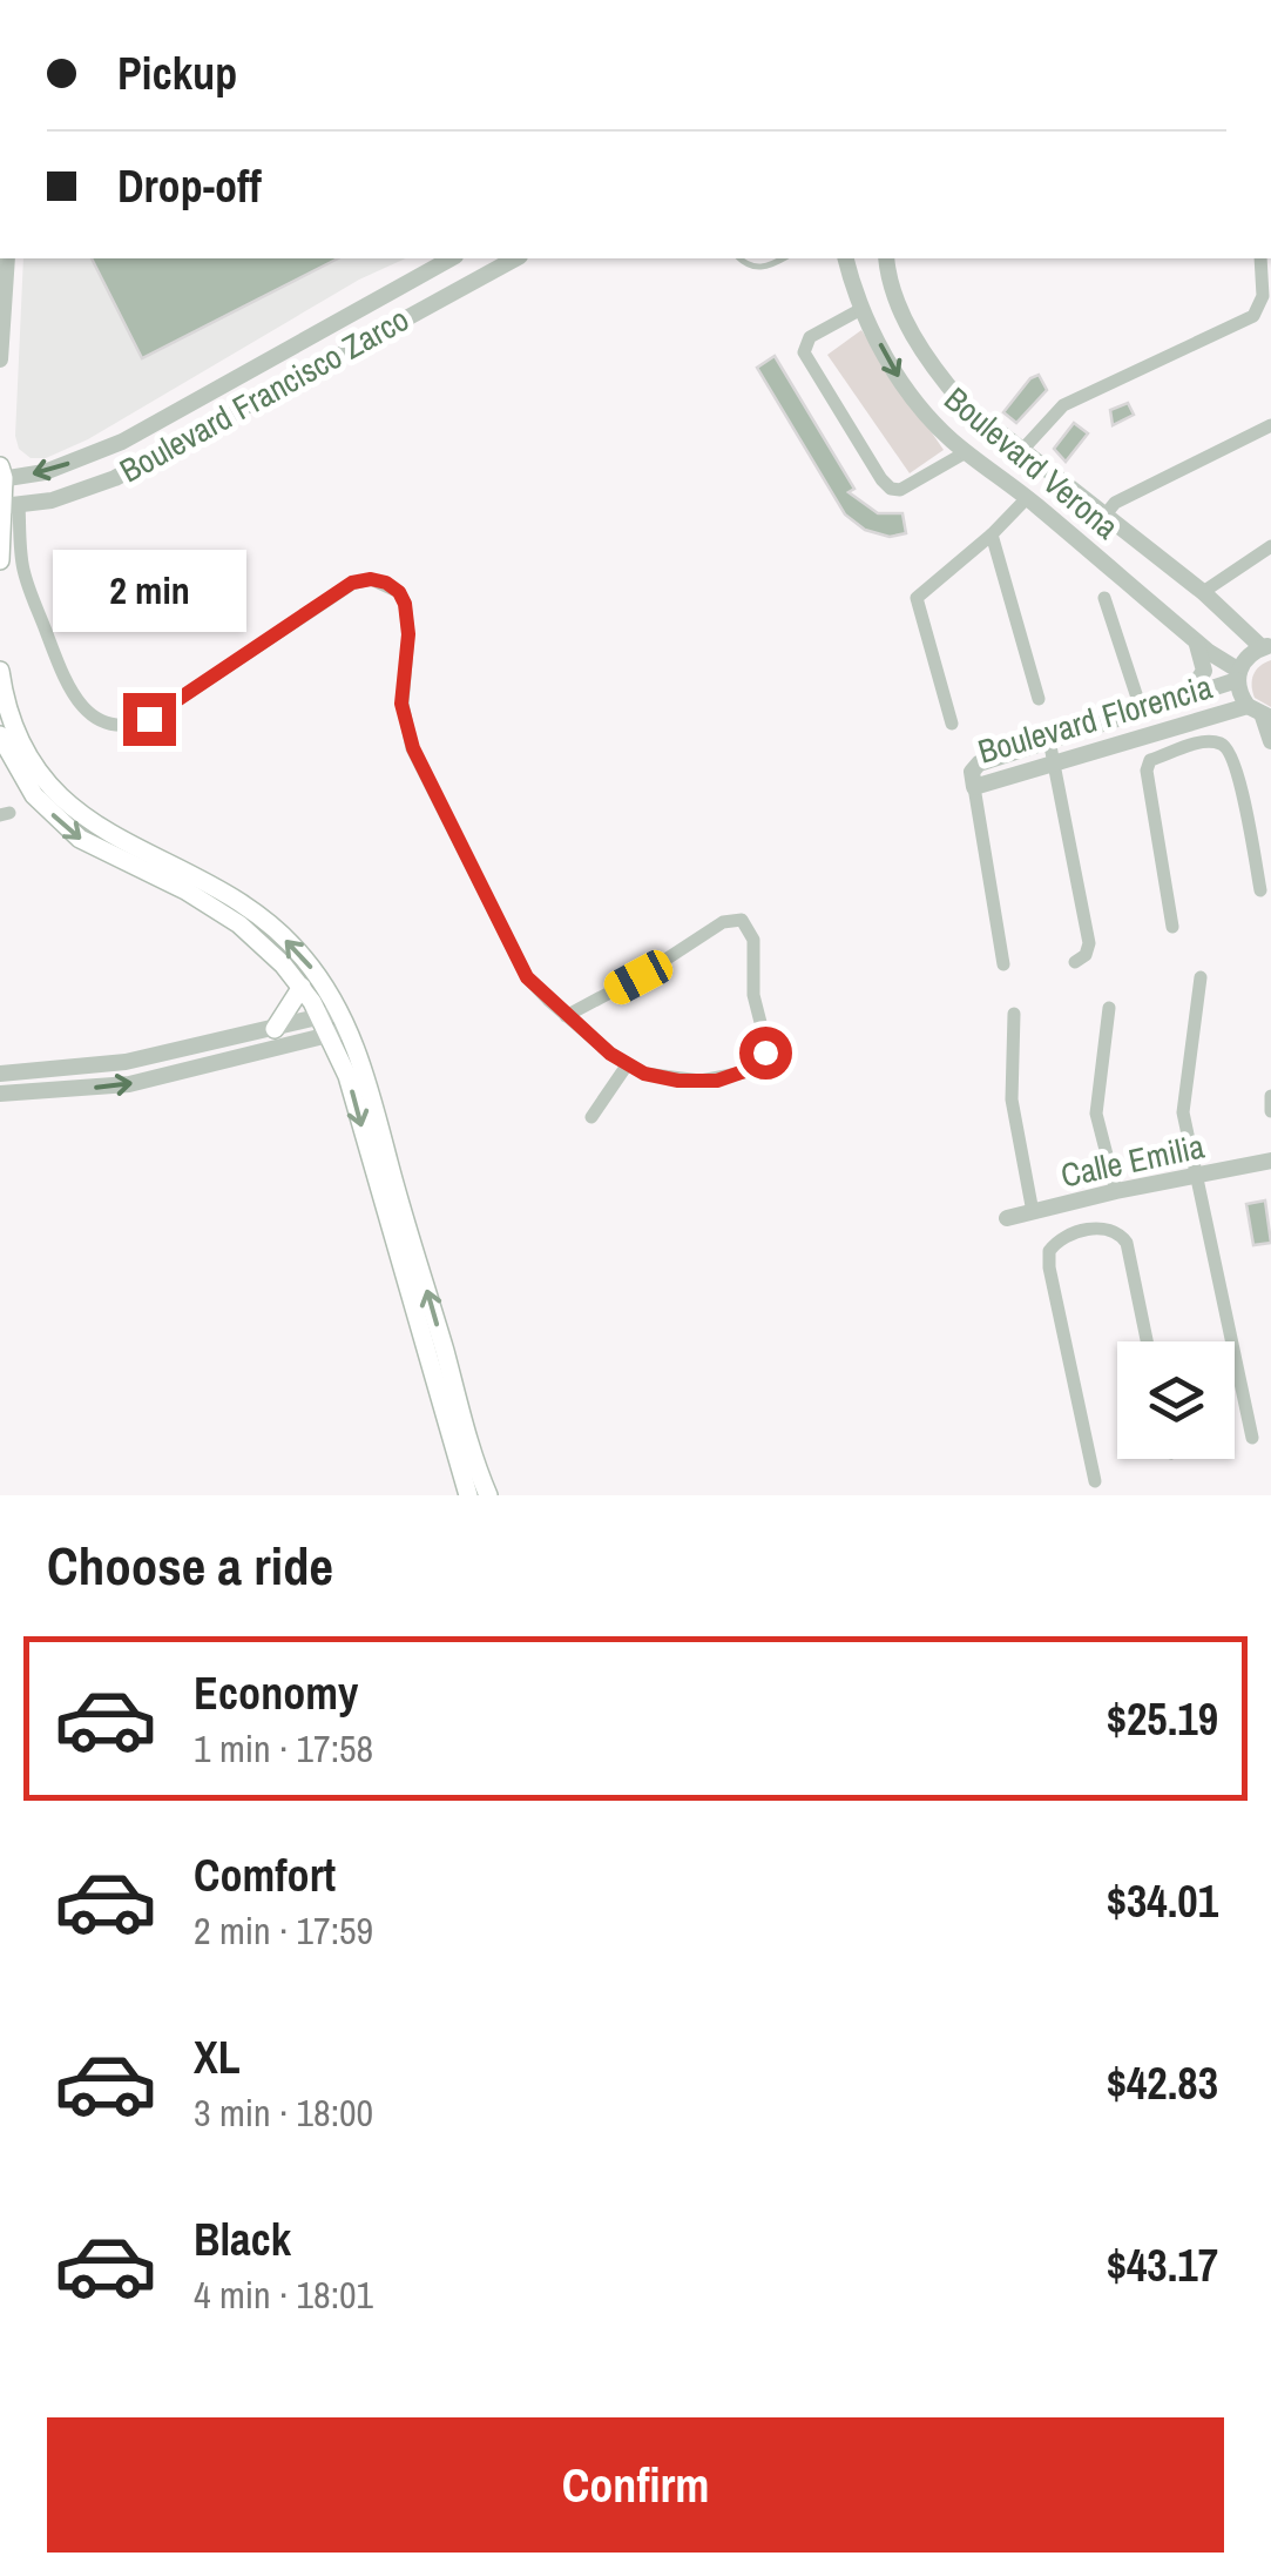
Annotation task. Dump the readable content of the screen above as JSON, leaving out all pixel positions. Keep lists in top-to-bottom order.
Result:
{
  "streets": {
    "street": [
      "Boulevard Francisco Zarco",
      "Boulevard Verona",
      "Boulevard Florencia",
      "Calle Emilia"
    ]
  },
  "crossings": [
    ["Boulevard Verona", "Boulevard Florencia"]
  ],
  "page": {
    "banner": ["Pickup", "Drop-off"],
    "bubble": "2 min",
    "heading": "Choose a ride",
    "list": [
      {
        "name": "Economy",
        "note": "1 min · 17:58",
        "value": "$25.19"
      },
      {
        "name": "Comfort",
        "note": "2 min · 17:59",
        "value": "$34.01"
      },
      {
        "name": "XL",
        "note": "3 min · 18:00",
        "value": "$42.83"
      },
      {
        "name": "Black",
        "note": "4 min · 18:01",
        "value": "$43.17"
      }
    ],
    "buttons": "Confirm"
  }
}
